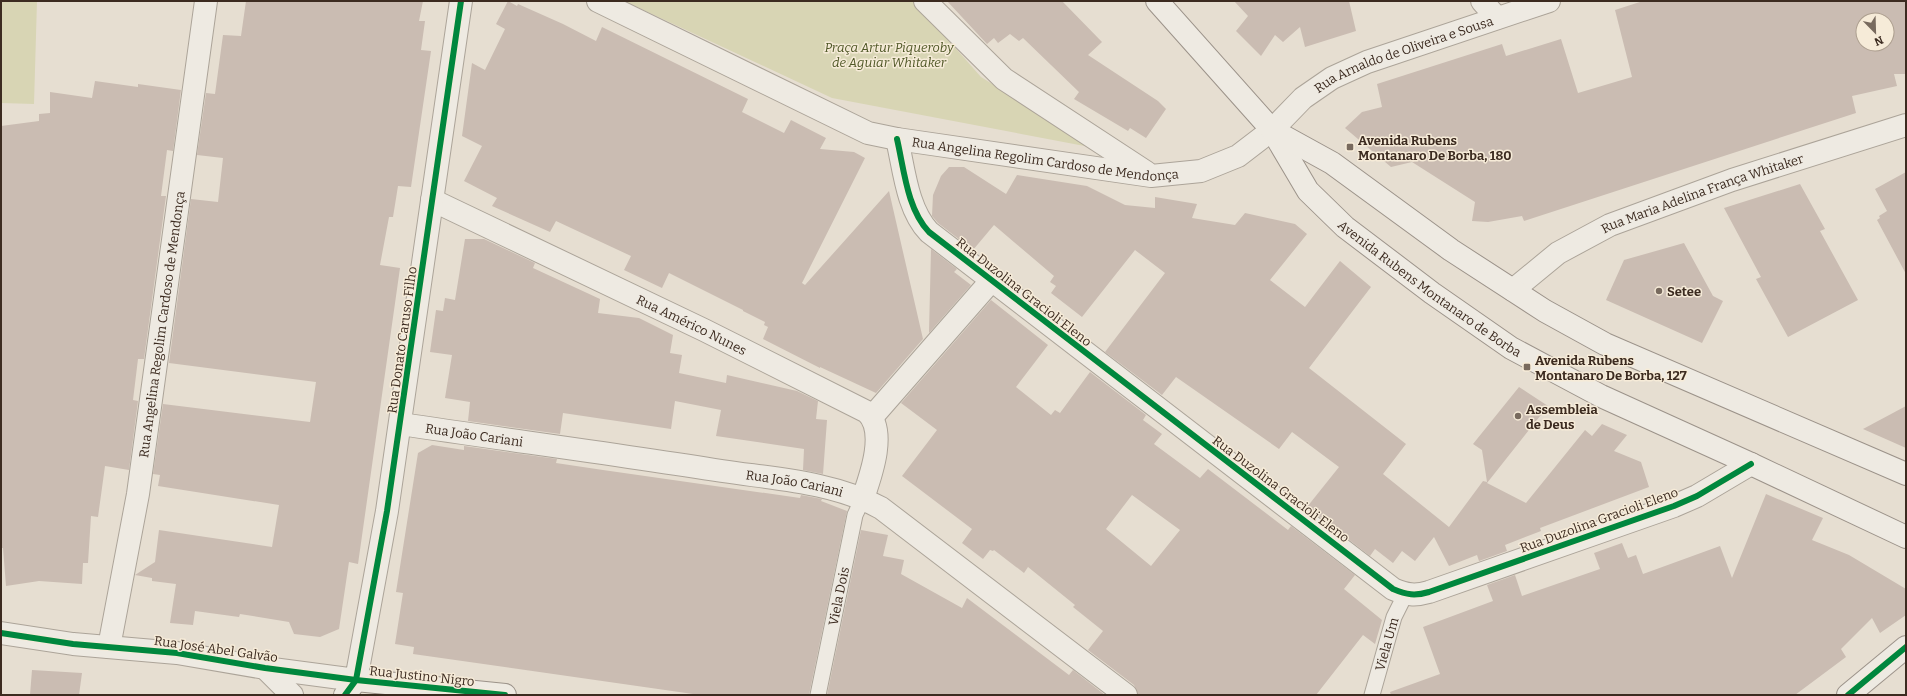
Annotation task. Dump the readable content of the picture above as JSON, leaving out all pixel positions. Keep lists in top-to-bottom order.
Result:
{
  "streets": {
    "street": [
      "Rua Arnaldo de Oliveira e Sousa",
      "Rua Angelina Regolim Cardoso de Mendonça",
      "Rua Maria Adelina França Whitaker",
      "Avenida Rubens Montanaro de Borba",
      "Rua Duzolina Gracioli Eleno",
      "Rua Américo Nunes",
      "Rua Donato Caruso Filho",
      "Rua João Cariani",
      "Rua José Abel Galvão",
      "Rua Justino Nigro"
    ],
    "lane": ["Viela Dois", "Viela Um"]
  },
  "crossings": [
    ["Rua Arnaldo de Oliveira e Sousa", "Rua Angelina Regolim Cardoso de Mendonça"],
    ["Rua Arnaldo de Oliveira e Sousa", "Avenida Rubens Montanaro de Borba"],
    ["Rua Angelina Regolim Cardoso de Mendonça", "Avenida Rubens Montanaro de Borba"],
    ["Rua Angelina Regolim Cardoso de Mendonça", "Rua Duzolina Gracioli Eleno"],
    ["Rua Angelina Regolim Cardoso de Mendonça", "Rua José Abel Galvão"],
    ["Rua Maria Adelina França Whitaker", "Avenida Rubens Montanaro de Borba"],
    ["Avenida Rubens Montanaro de Borba", "Rua Duzolina Gracioli Eleno"],
    ["Rua Duzolina Gracioli Eleno", "Viela Um"],
    ["Rua Américo Nunes", "Rua Donato Caruso Filho"],
    ["Rua Donato Caruso Filho", "Rua João Cariani"],
    ["Rua Donato Caruso Filho", "Rua José Abel Galvão"],
    ["Rua Donato Caruso Filho", "Rua Justino Nigro"],
    ["Rua João Cariani", "Viela Dois"],
    ["Rua José Abel Galvão", "Rua Justino Nigro"]
  ],
  "parks": ["Praça Artur Piqueroby de Aguiar Whitaker"],
  "places": {
    "transit": ["Avenida Rubens Montanaro De Borba, 180", "Avenida Rubens Montanaro De Borba, 127"],
    "other": ["Setee", "Assembleia de Deus"]
  },
  "north": "bottom right"
}
